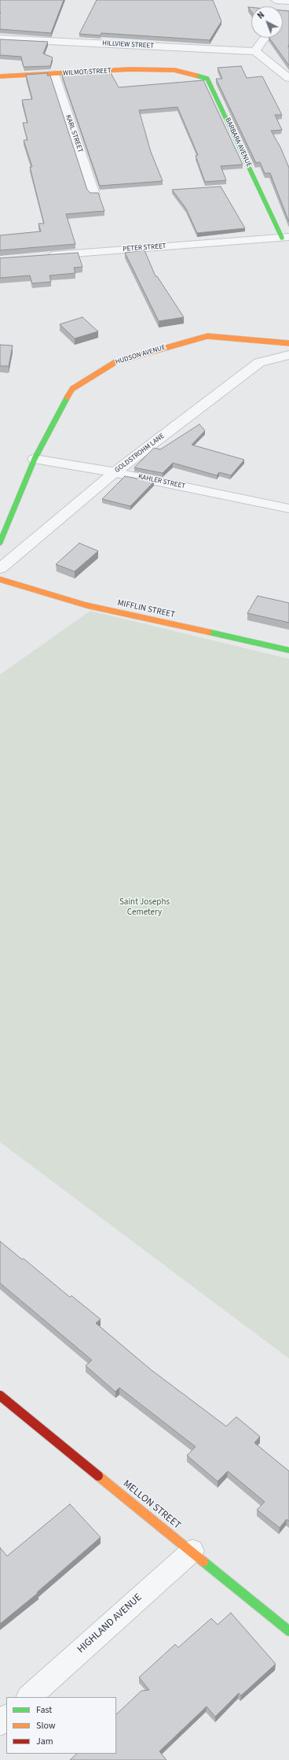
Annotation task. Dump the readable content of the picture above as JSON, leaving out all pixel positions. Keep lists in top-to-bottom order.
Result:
{
  "streets": {
    "street": [
      "HILLVIEW STREET",
      "WILMOT STREET",
      "KARL STREET",
      "BARBARA AVENUE",
      "PETER STREET",
      "HUDSON AVENUE",
      "GOLDSTROHM LANE",
      "KAHLER STREET",
      "MIFFLIN STREET",
      "MELLON STREET",
      "HIGHLAND AVENUE"
    ]
  },
  "crossings": [
    ["WILMOT STREET", "KARL STREET"],
    ["WILMOT STREET", "BARBARA AVENUE"],
    ["BARBARA AVENUE", "PETER STREET"],
    ["HUDSON AVENUE", "KAHLER STREET"],
    ["GOLDSTROHM LANE", "KAHLER STREET"],
    ["MELLON STREET", "HIGHLAND AVENUE"]
  ],
  "parks": ["Saint Josephs Cemetery"],
  "legend": ["Fast", "Slow", "Jam"],
  "north": "top left"
}
